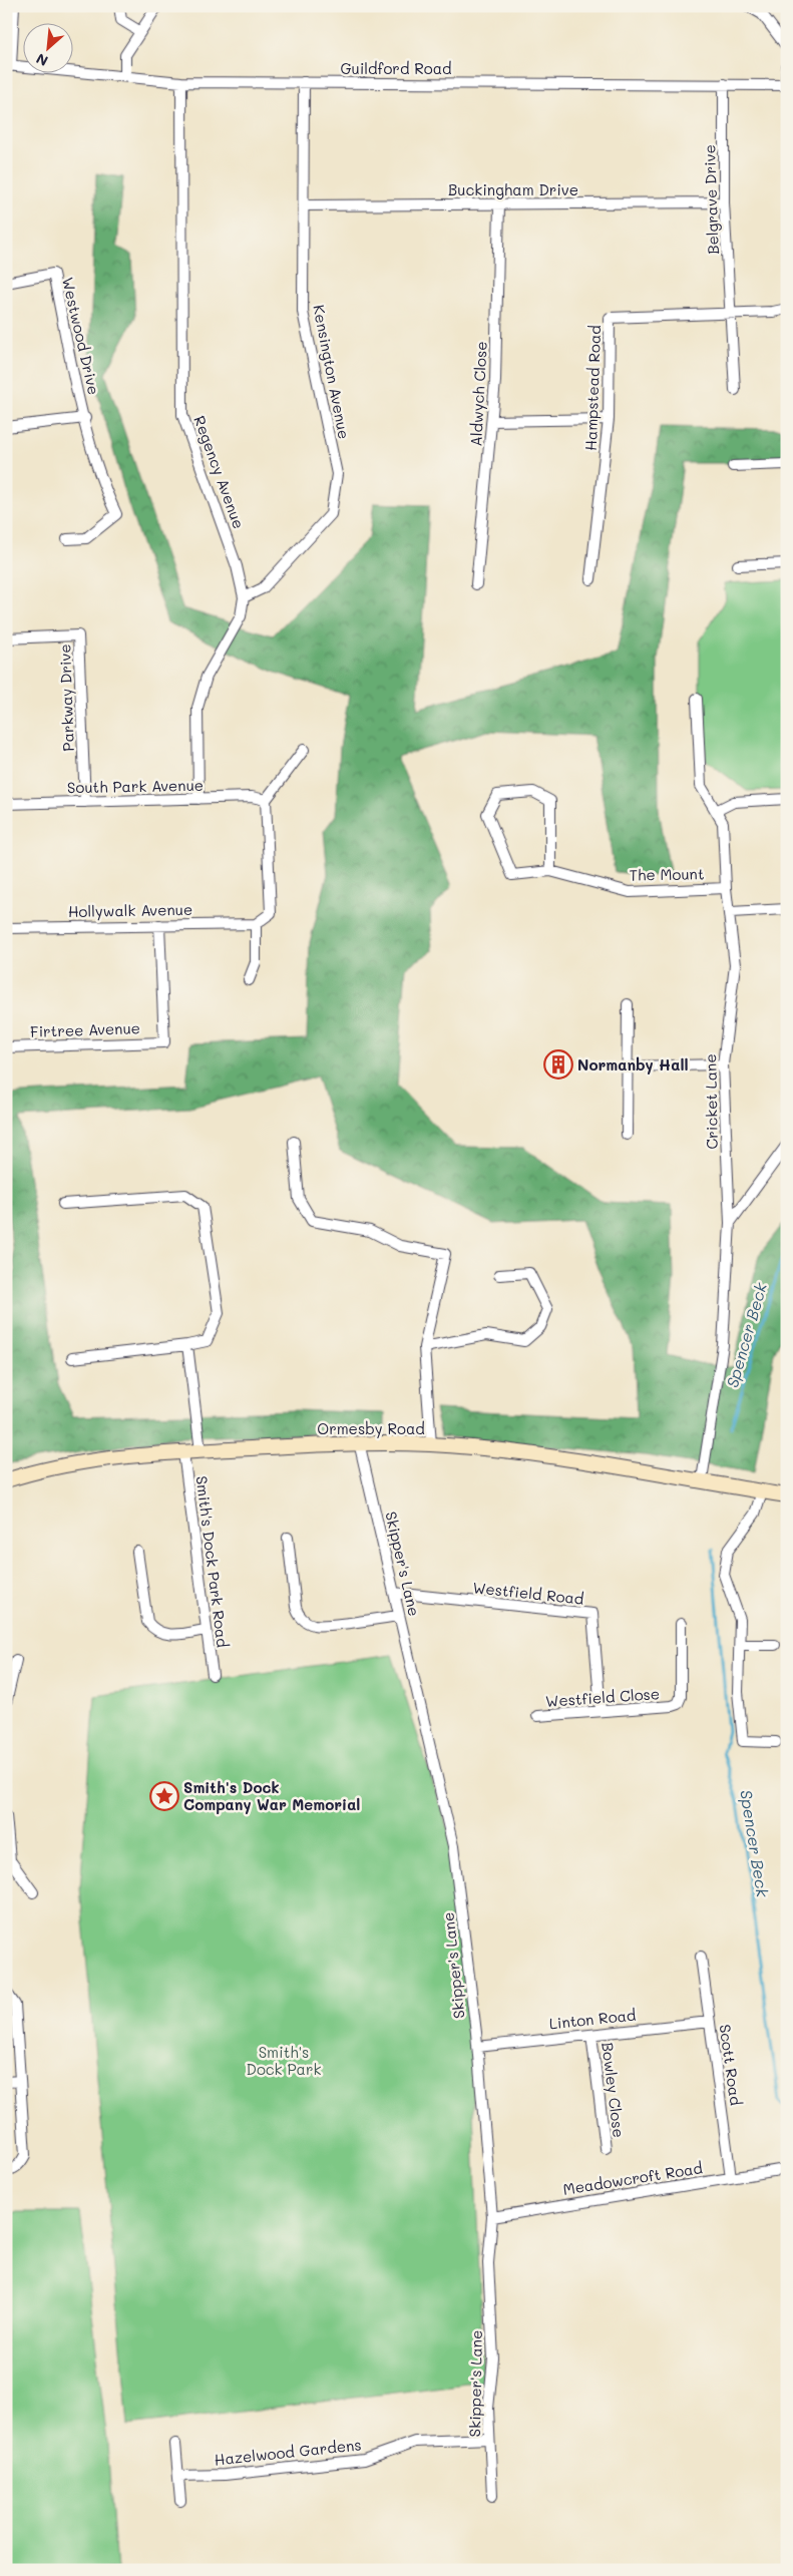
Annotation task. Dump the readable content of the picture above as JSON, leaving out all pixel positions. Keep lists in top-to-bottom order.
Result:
{
  "streets": {
    "main road": ["Ormesby Road"],
    "street": [
      "Guildford Road",
      "Buckingham Drive",
      "Belgrave Drive",
      "Westwood Drive",
      "Kensington Avenue",
      "Hampstead Road",
      "Aldwych Close",
      "Regency Avenue",
      "Parkway Drive",
      "South Park Avenue",
      "The Mount",
      "Hollywalk Avenue",
      "Firtree Avenue",
      "Cricket Lane",
      "Smith's Dock Park Road",
      "Skipper's Lane",
      "Westfield Road",
      "Westfield Close",
      "Linton Road",
      "Scott Road",
      "Bowley Close",
      "Meadowcroft Road",
      "Hazelwood Gardens"
    ]
  },
  "crossings": [
    ["Guildford Road", "Belgrave Drive"],
    ["Guildford Road", "Kensington Avenue"],
    ["Guildford Road", "Regency Avenue"],
    ["Buckingham Drive", "Belgrave Drive"],
    ["Buckingham Drive", "Kensington Avenue"],
    ["Buckingham Drive", "Aldwych Close"],
    ["Belgrave Drive", "Hampstead Road"],
    ["Kensington Avenue", "Regency Avenue"],
    ["Regency Avenue", "South Park Avenue"],
    ["Parkway Drive", "South Park Avenue"],
    ["The Mount", "Cricket Lane"],
    ["Hollywalk Avenue", "Firtree Avenue"],
    ["Cricket Lane", "Ormesby Road"],
    ["Ormesby Road", "Smith's Dock Park Road"],
    ["Ormesby Road", "Skipper's Lane"],
    ["Skipper's Lane", "Westfield Road"],
    ["Skipper's Lane", "Linton Road"],
    ["Skipper's Lane", "Meadowcroft Road"],
    ["Skipper's Lane", "Hazelwood Gardens"],
    ["Westfield Road", "Westfield Close"],
    ["Linton Road", "Scott Road"],
    ["Linton Road", "Bowley Close"],
    ["Scott Road", "Meadowcroft Road"]
  ],
  "water": ["Spencer Beck"],
  "parks": ["Smith's Dock Park"],
  "places": {
    "building": ["Normanby Hall"],
    "place": ["Smith's Dock Company War Memorial"]
  },
  "north": "bottom left"
}
